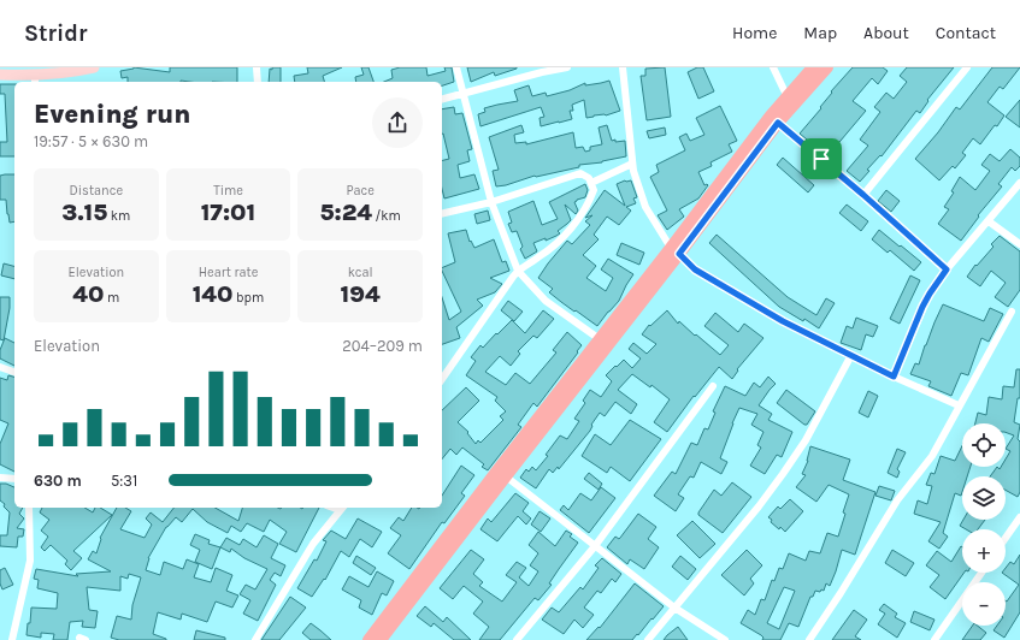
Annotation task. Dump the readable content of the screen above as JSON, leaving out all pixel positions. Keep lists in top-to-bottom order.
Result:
{
  "page": {
    "header": "Stridr",
    "nav": [
      "Home",
      "Map",
      "About",
      "Contact"
    ],
    "heading": ["Evening run", "19:57 · 5 × 630 m"],
    "stats": [
      ["Distance", "3.15 km"],
      ["Time", "17:01"],
      ["Pace", "5:24 /km"],
      ["Elevation", "40 m"],
      ["Heart rate", "140 bpm"],
      ["kcal", "194"]
    ],
    "chart": ["Elevation", "204–209 m"],
    "map_buttons": ["+", "−"],
    "list": [
      {
        "name": "630 m",
        "note": "5:31"
      }
    ]
  }
}
